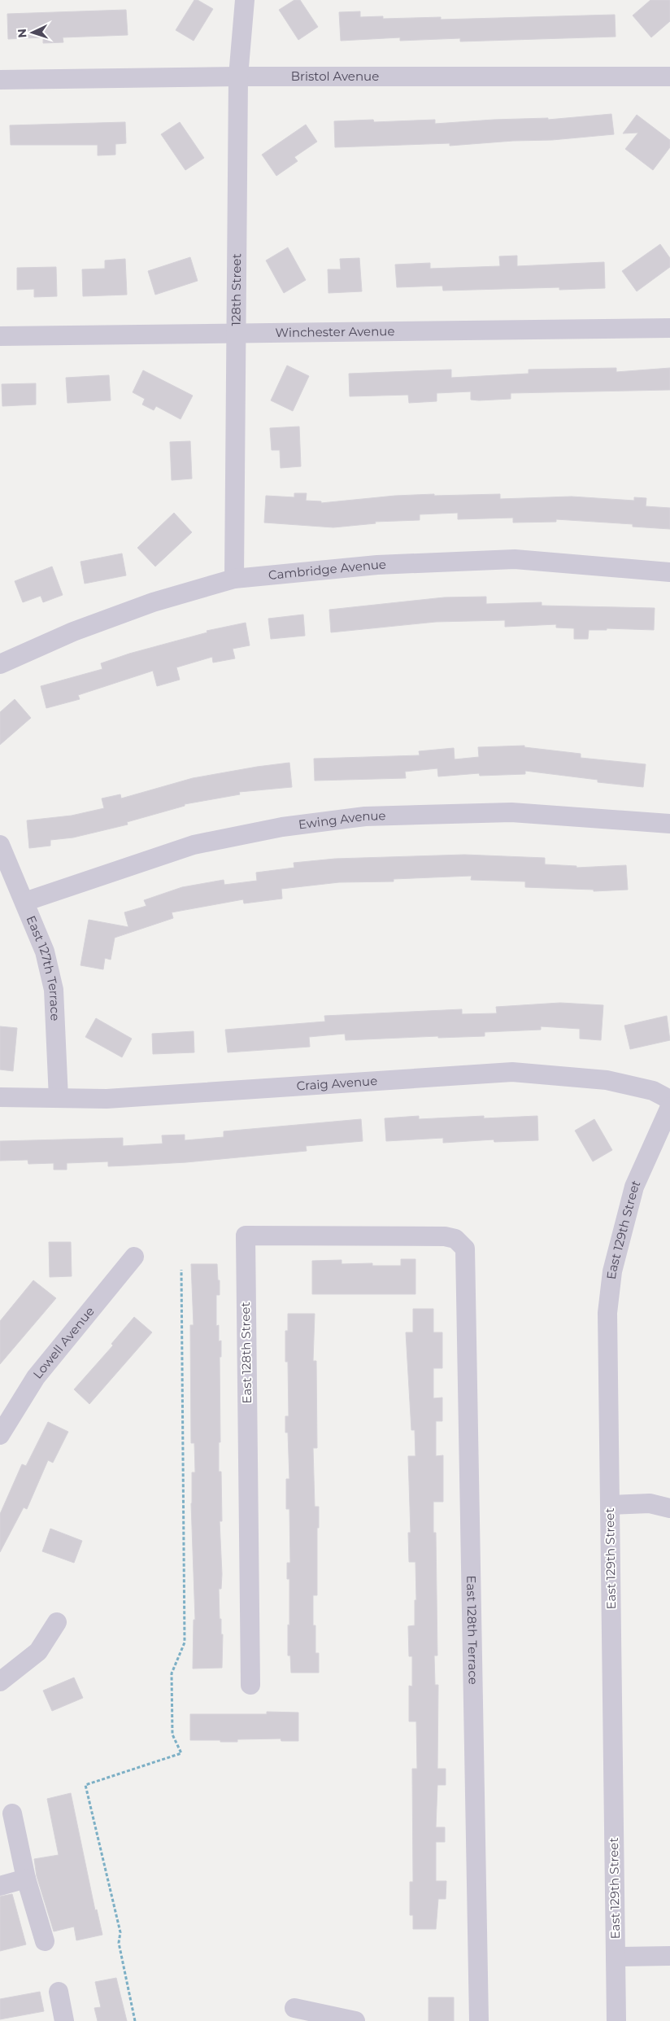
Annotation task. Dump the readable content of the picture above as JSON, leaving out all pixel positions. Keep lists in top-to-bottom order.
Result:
{
  "streets": {
    "street": [
      "Bristol Avenue",
      "128th Street",
      "Winchester Avenue",
      "Cambridge Avenue",
      "Ewing Avenue",
      "East 127th Terrace",
      "Craig Avenue",
      "East 129th Street",
      "Lowell Avenue",
      "East 128th Street",
      "East 128th Terrace"
    ]
  },
  "crossings": [
    ["Bristol Avenue", "128th Street"],
    ["128th Street", "Winchester Avenue"],
    ["128th Street", "Cambridge Avenue"],
    ["Ewing Avenue", "East 127th Terrace"],
    ["East 127th Terrace", "Craig Avenue"],
    ["East 128th Street", "East 128th Terrace"]
  ],
  "north": "left"
}
